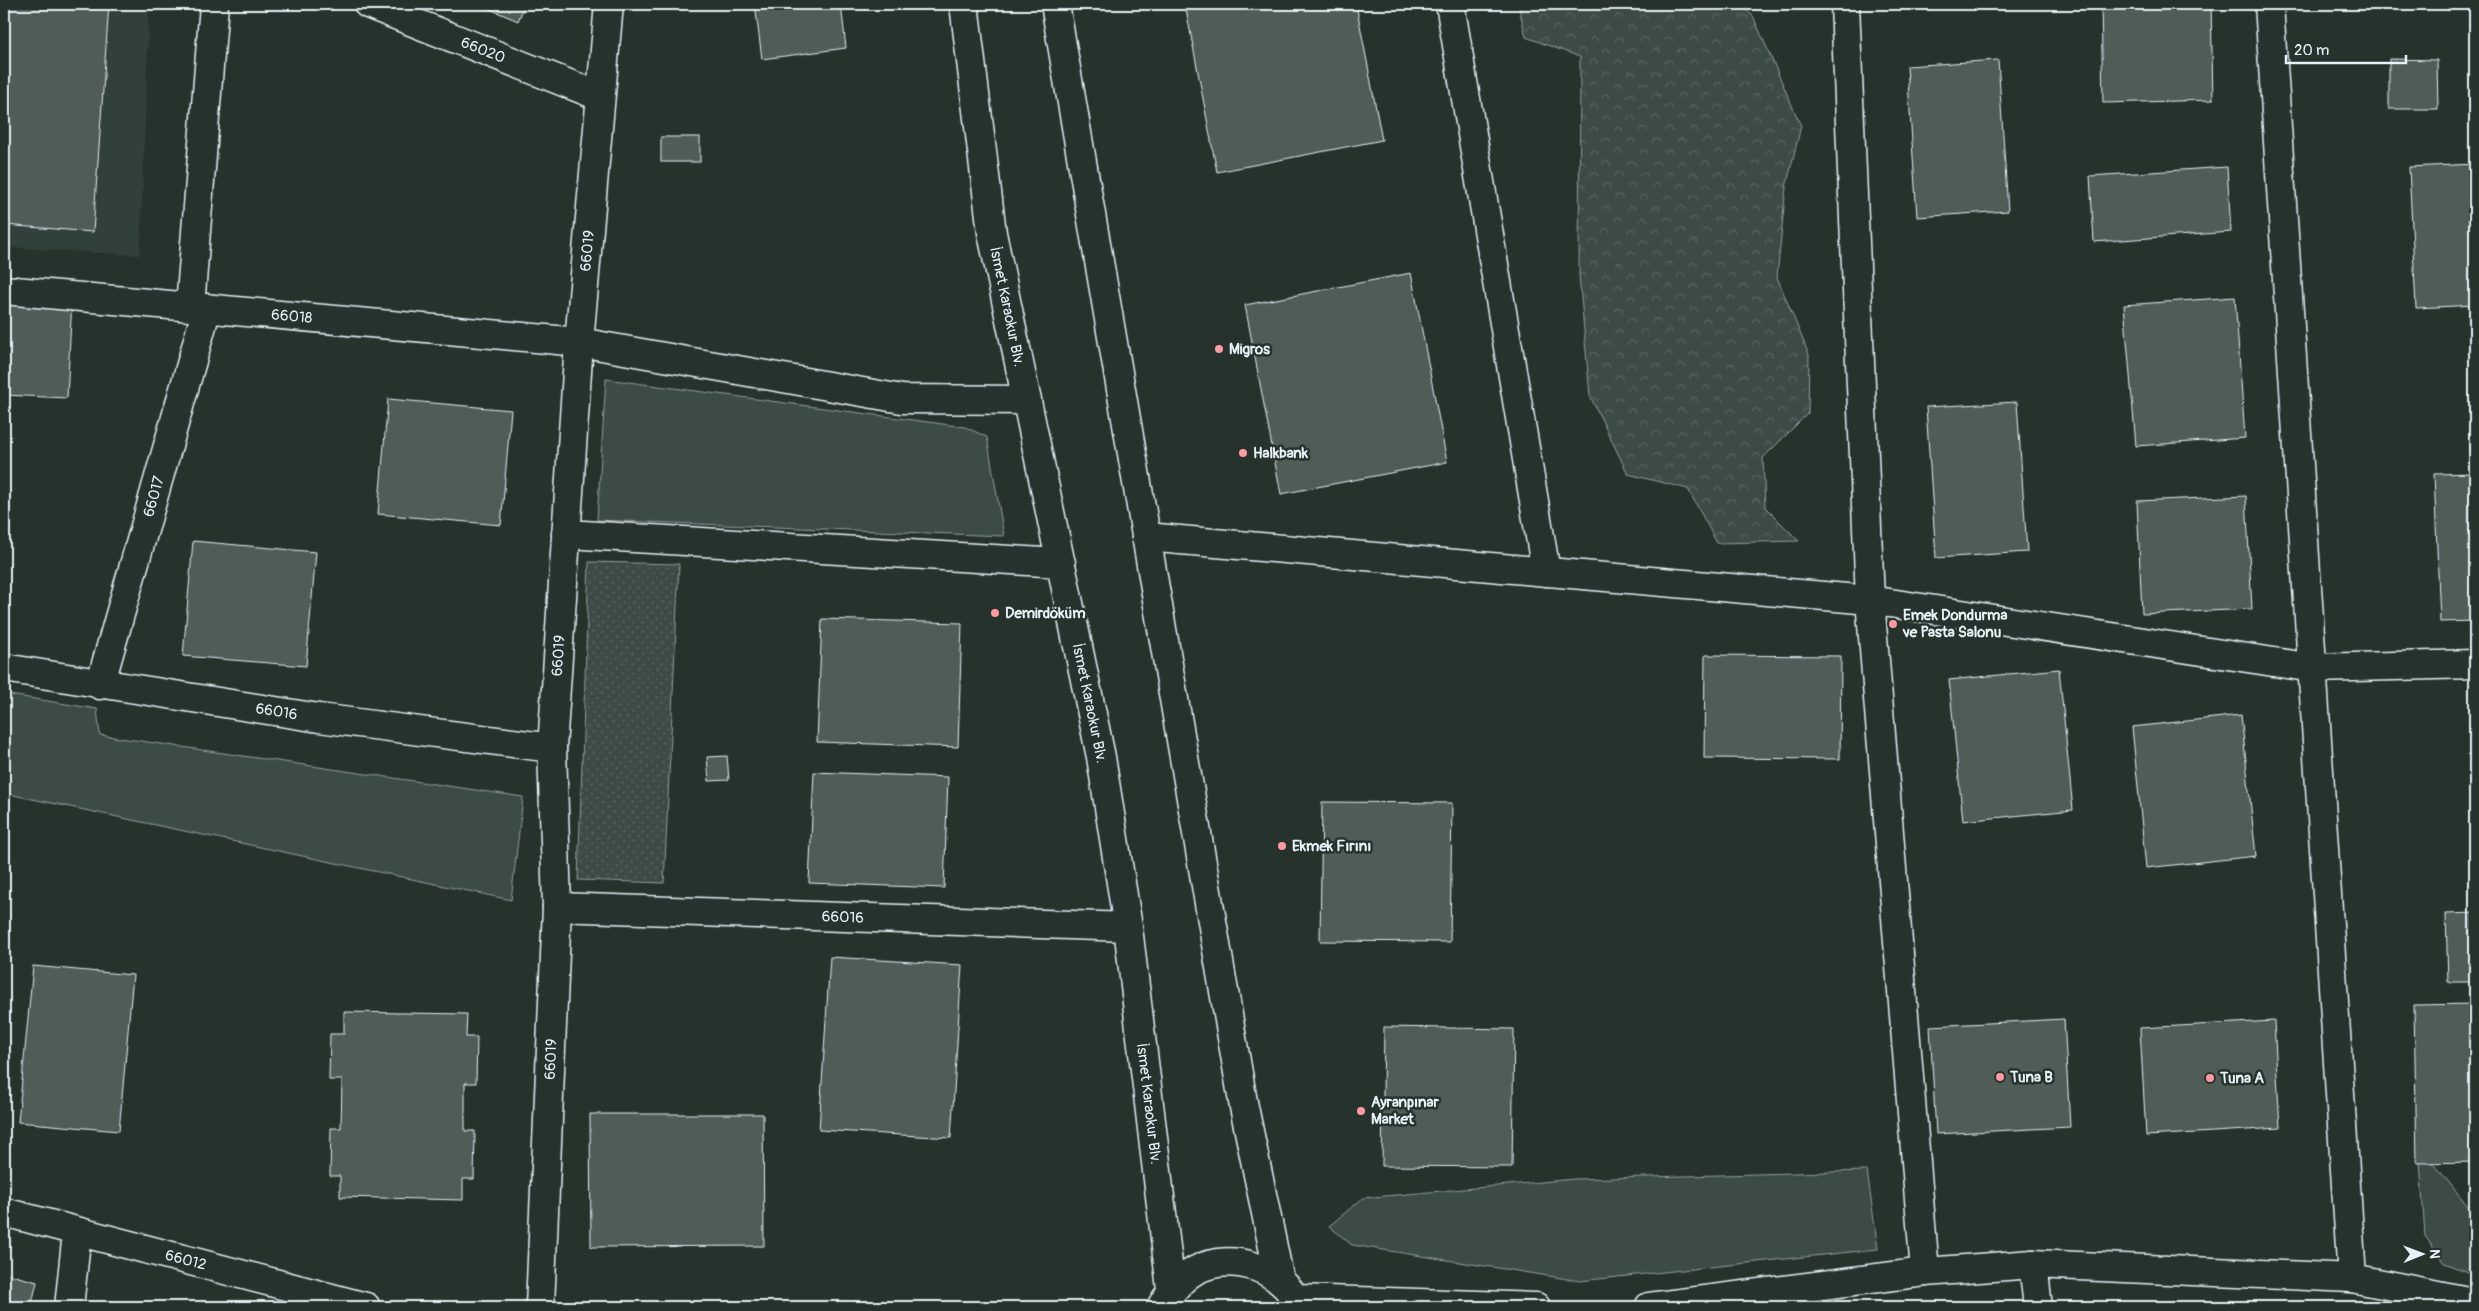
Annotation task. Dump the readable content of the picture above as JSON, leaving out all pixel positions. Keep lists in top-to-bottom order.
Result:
{
  "streets": {
    "street": [
      "66020",
      "66019",
      "İsmet Karaokur Blv.",
      "66018",
      "66017",
      "66016",
      "66012"
    ]
  },
  "crossings": [
    ["66020", "66019"],
    ["66019", "66018"],
    ["66019", "66016"],
    ["İsmet Karaokur Blv.", "66018"],
    ["İsmet Karaokur Blv.", "66016"],
    ["66018", "66017"],
    ["66017", "66016"]
  ],
  "places": [
    "Migros",
    "Halkbank",
    "Demirdöküm",
    "Emek Dondurma ve Pasta Salonu",
    "Ekmek Fırını",
    "Tuna B",
    "Tuna A",
    "Ayranpınar Market"
  ],
  "scale_bar": "20 m",
  "north": "right"
}
